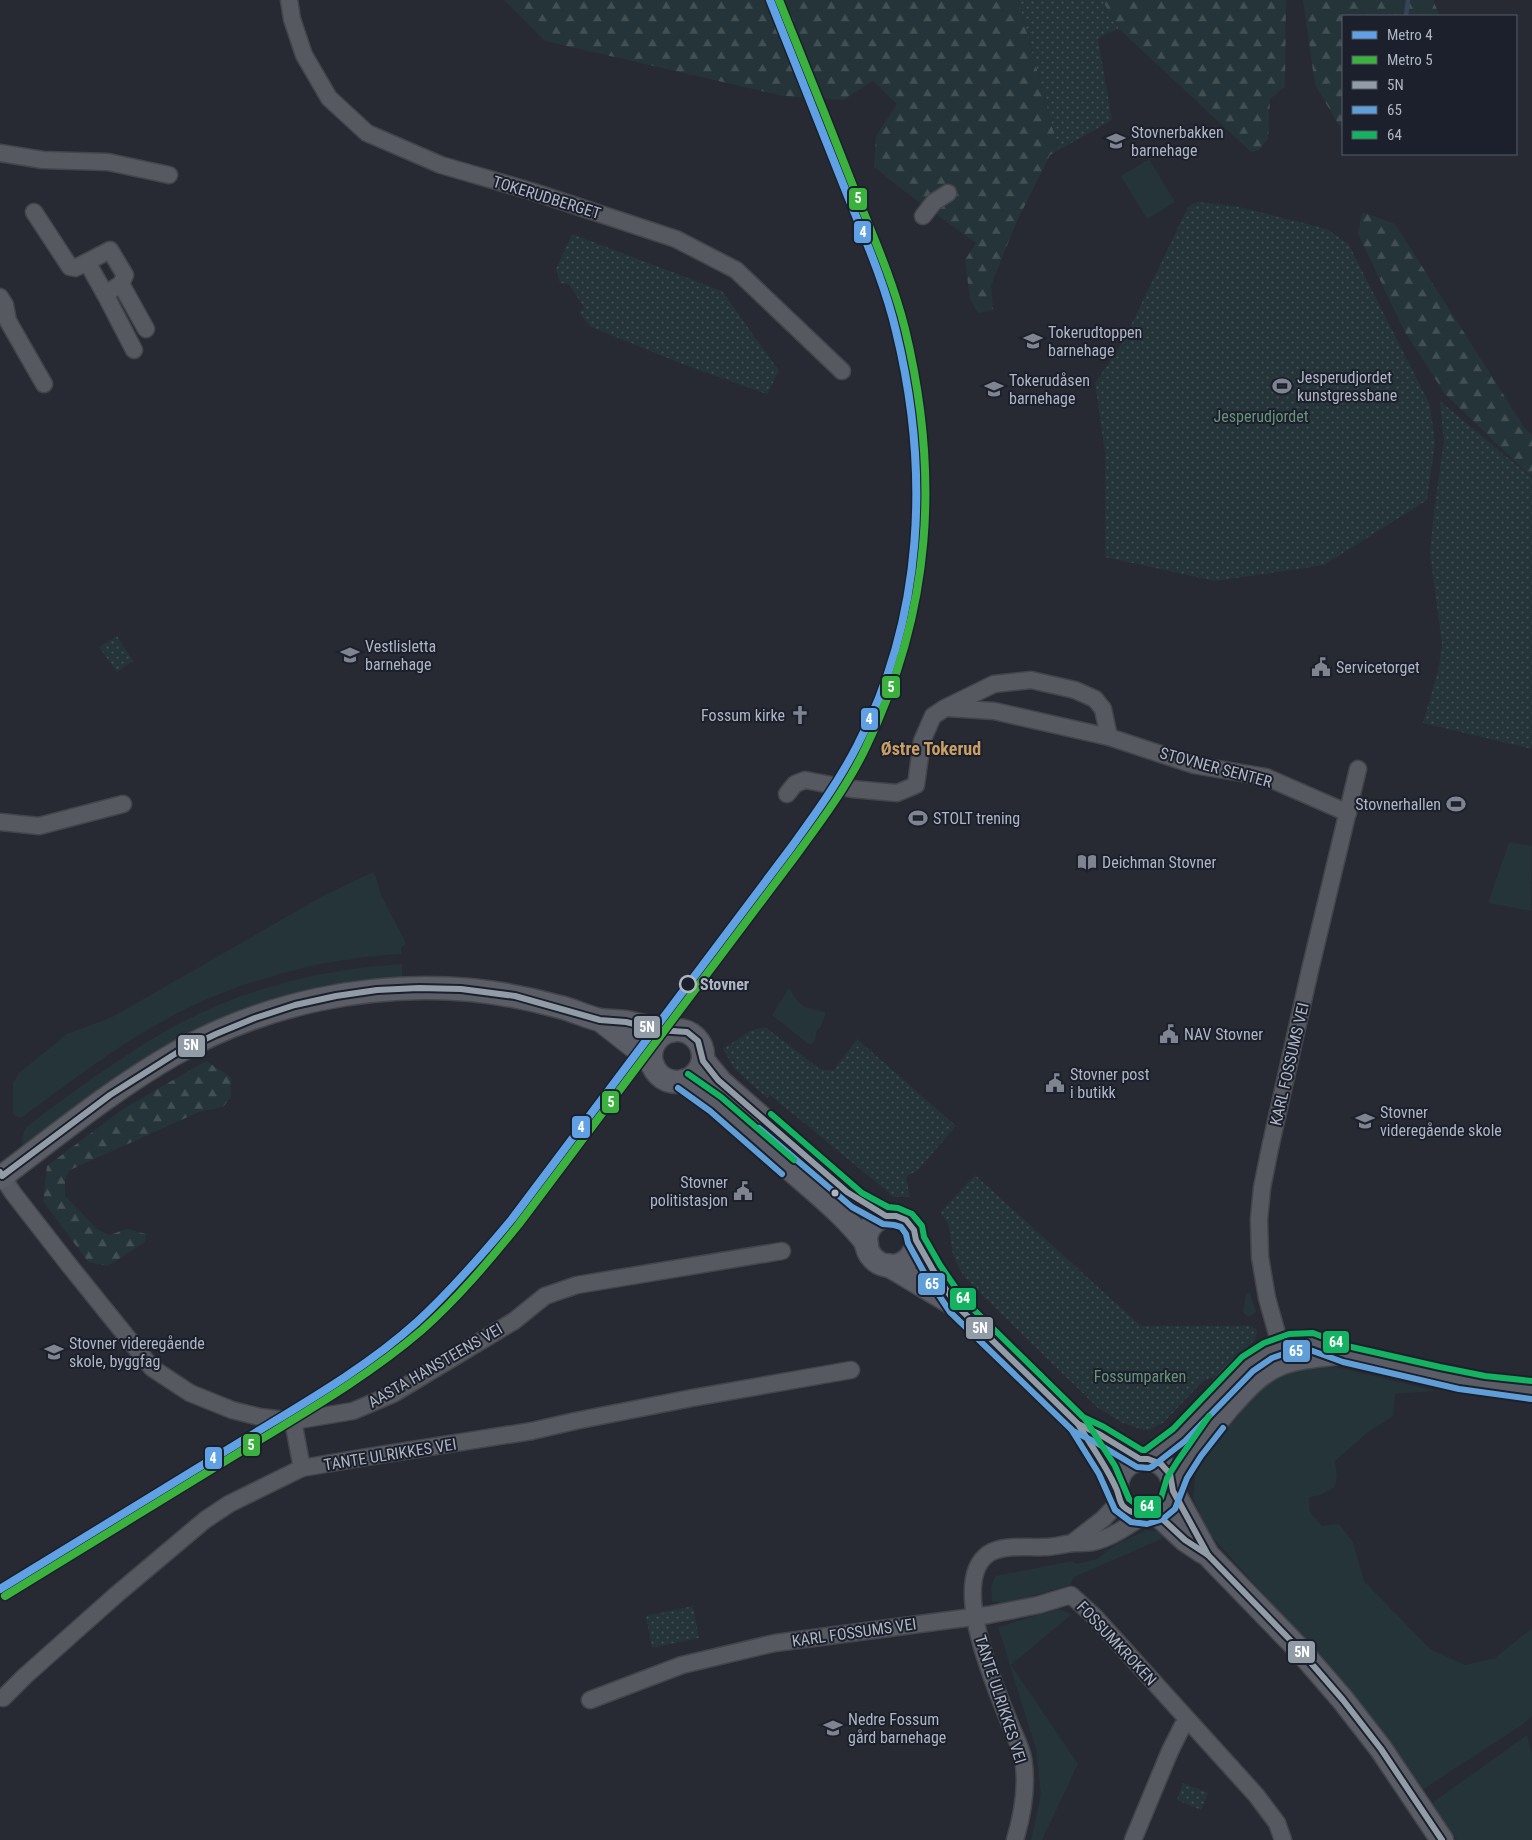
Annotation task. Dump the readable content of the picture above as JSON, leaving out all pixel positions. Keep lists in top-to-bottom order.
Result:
{
  "streets": {
    "street": [
      "TOKERUDBERGET",
      "STOVNER SENTER",
      "KARL FOSSUMS VEI",
      "AASTA HANSTEENS VEI",
      "TANTE ULRIKKES VEI",
      "FOSSUMKROKEN"
    ]
  },
  "crossings": [
    ["STOVNER SENTER", "KARL FOSSUMS VEI"],
    ["KARL FOSSUMS VEI", "TANTE ULRIKKES VEI"],
    ["KARL FOSSUMS VEI", "FOSSUMKROKEN"],
    ["TANTE ULRIKKES VEI", "FOSSUMKROKEN"]
  ],
  "districts": ["Østre Tokerud"],
  "parks": ["Jesperudjordet", "Fossumparken"],
  "places": {
    "school or university": [
      "Stovnerbakken barnehage",
      "Tokerudtoppen barnehage",
      "Tokerudåsen barnehage",
      "Vestlisletta barnehage",
      "Stovner videregående skole",
      "Stovner videregående skole, byggfag",
      "Nedre Fossum gård barnehage"
    ],
    "sports": ["Jesperudjordet kunstgressbane", "Stovnerhallen", "STOLT trening"],
    "public building": [
      "Servicetorget",
      "NAV Stovner",
      "Stovner post i butikk",
      "Stovner politistasjon"
    ],
    "church": ["Fossum kirke"],
    "library": ["Deichman Stovner"],
    "other": ["Stovner"]
  },
  "lines": [
    "metro line 4",
    "metro line 5",
    "transit line 5N",
    "transit line 64",
    "transit line 65"
  ],
  "legend": [
    "Metro 4",
    "Metro 5",
    "5N",
    "65",
    "64"
  ]
}
